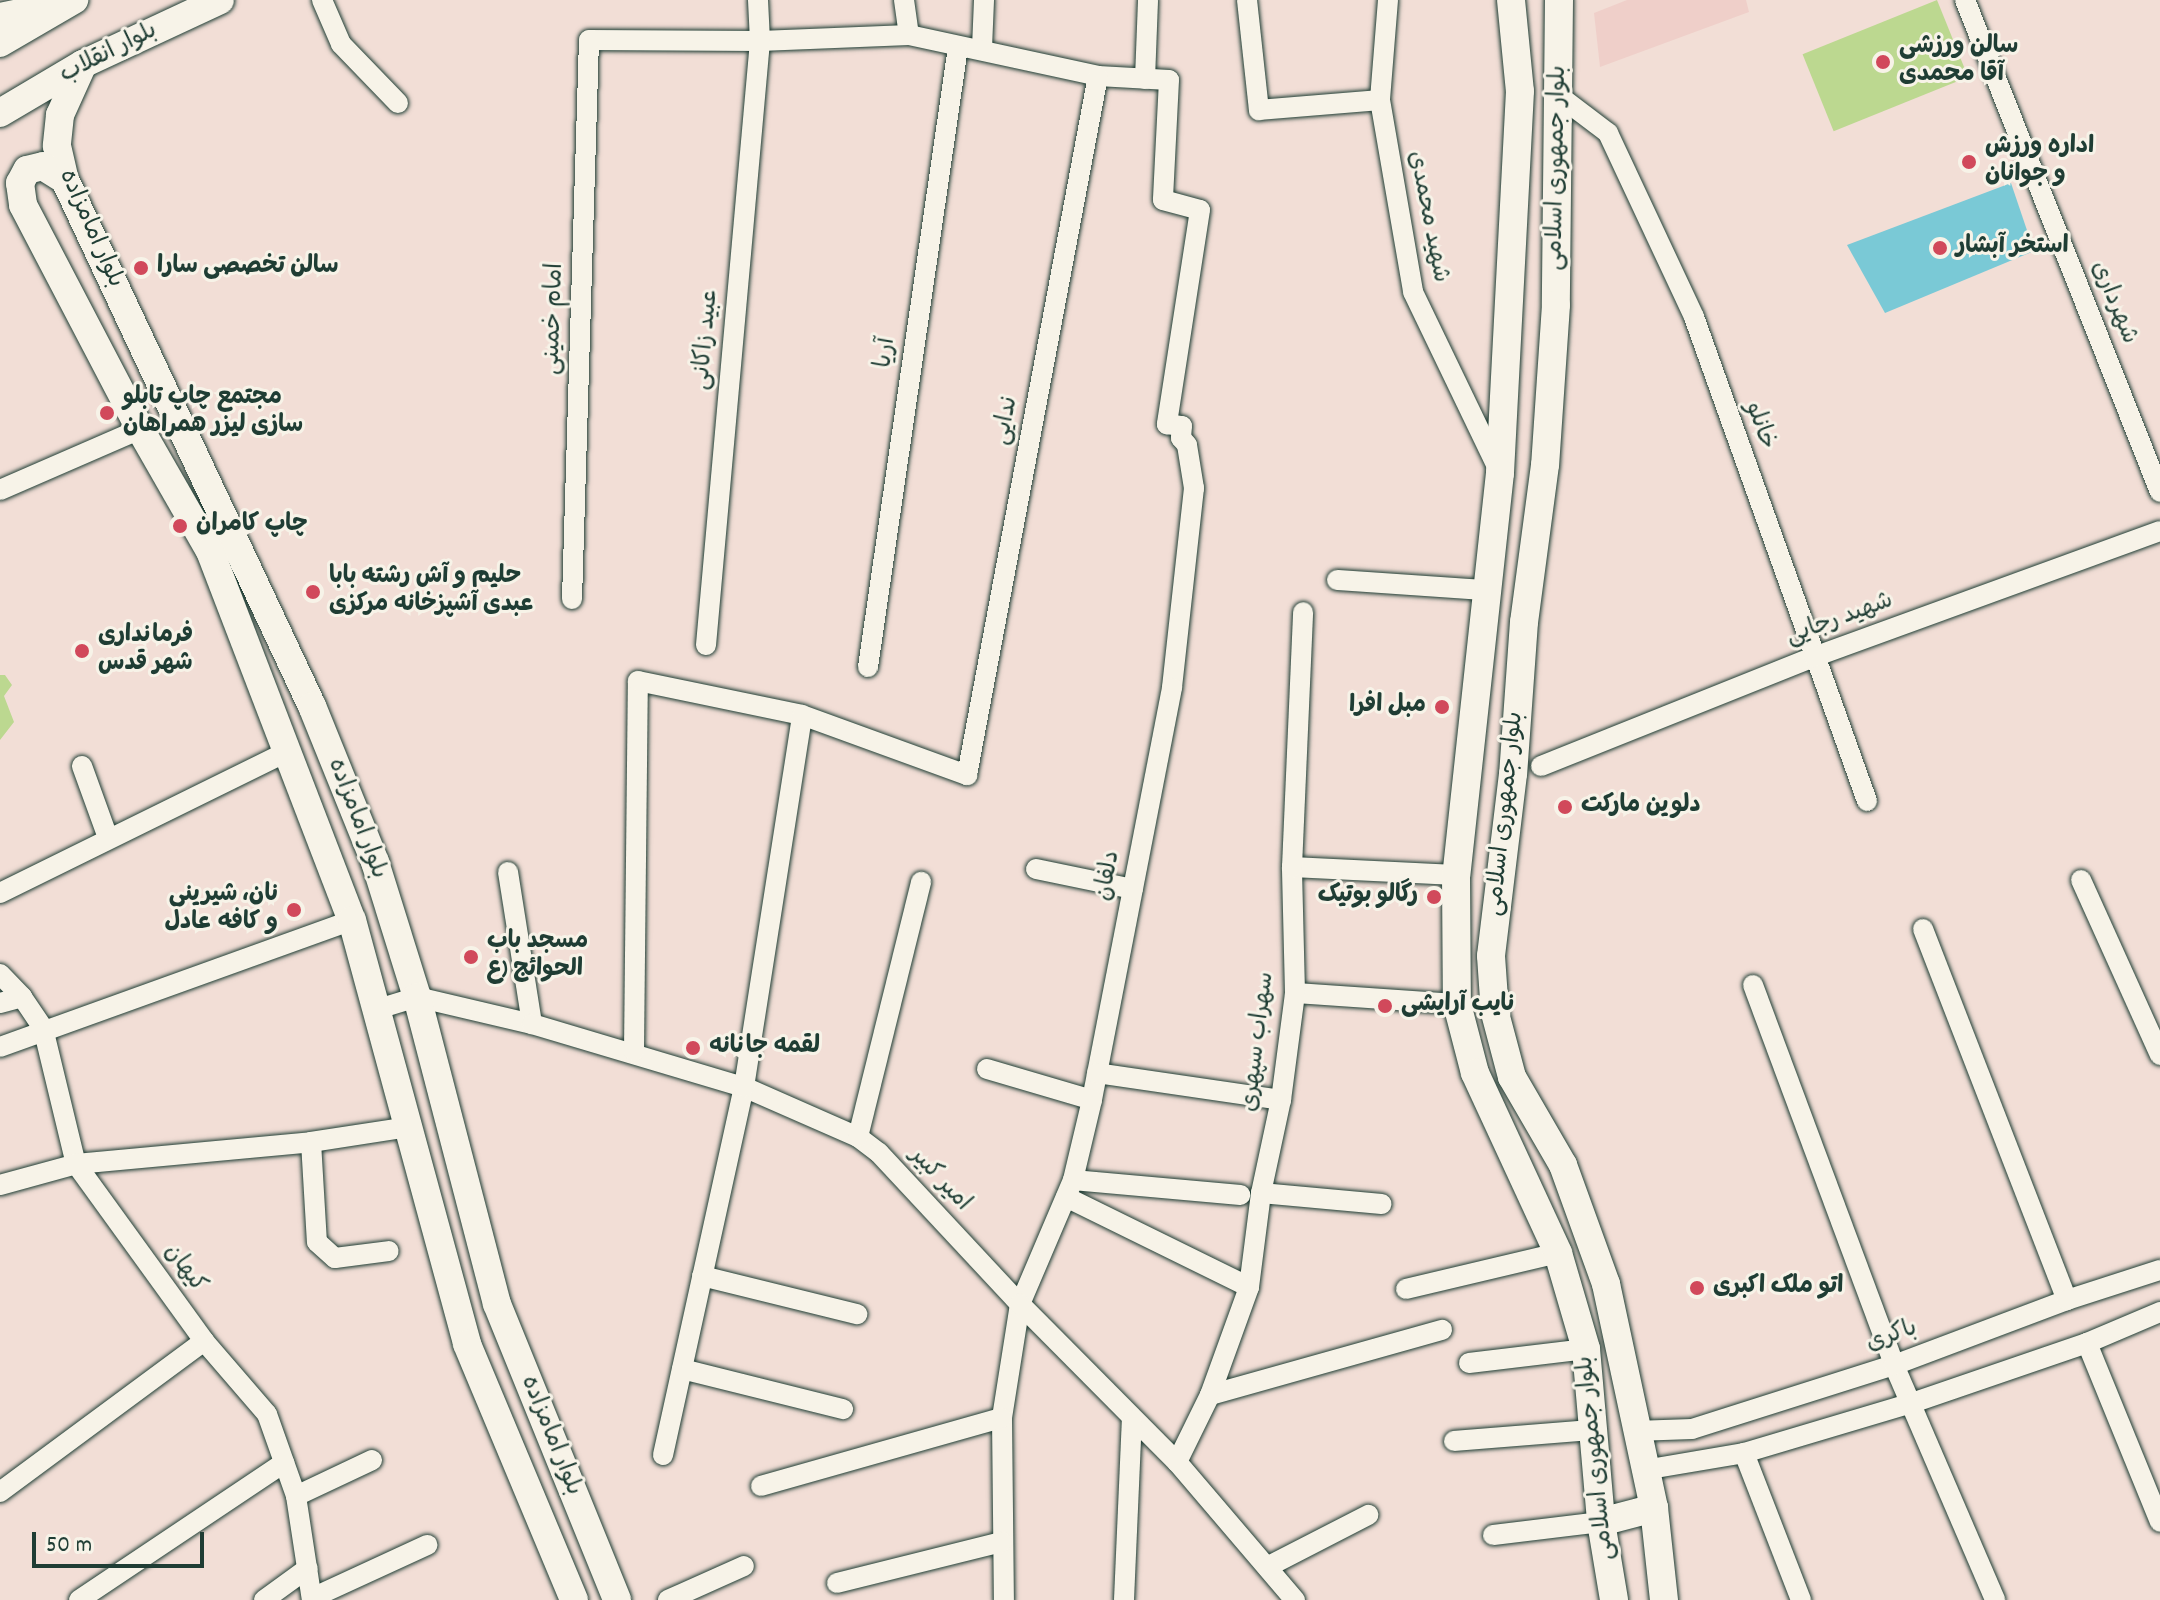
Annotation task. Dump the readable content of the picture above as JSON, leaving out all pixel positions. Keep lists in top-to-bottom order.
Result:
{
  "streets": {
    "main road": ["بلوار انقلاب", "بلوار جمهوری اسلامی", "بلوار امامزاده"],
    "street": [
      "شهید محمدی",
      "شهرداری",
      "امام خمینی",
      "عبید زاکانی",
      "آریا",
      "ندایی",
      "خانلو",
      "شهید رجایی",
      "دلفان",
      "سهراب سپهری",
      "امیر کبیر",
      "کیهان",
      "باکری"
    ]
  },
  "crossings": [
    ["بلوار انقلاب", "بلوار امامزاده"],
    ["بلوار جمهوری اسلامی", "شهید محمدی"],
    ["بلوار جمهوری اسلامی", "خانلو"],
    ["بلوار جمهوری اسلامی", "باکری"],
    ["بلوار امامزاده", "امیر کبیر"],
    ["امام خمینی", "عبید زاکانی"],
    ["خانلو", "شهید رجایی"],
    ["دلفان", "امیر کبیر"],
    ["سهراب سپهری", "امیر کبیر"]
  ],
  "places": [
    "سالن ورزشی آقا محمدی",
    "اداره ورزش و جوانان",
    "استخر آبشار",
    "سالن تخصصی سارا",
    "مجتمع چاپ تابلو سازی لیزر همراهان",
    "چاپ کامران",
    "حلیم و آش رشته بابا عبدی آشپزخانه مرکزی",
    "فرمانداری شهر قدس",
    "مبل افرا",
    "دلوین مارکت",
    "رگالو بوتیک",
    "نان، شیرینی و کافه عادل",
    "مسجد باب الحوائج (ع",
    "نایب آرایشی",
    "لقمه جانانه",
    "اتو ملک اکبری"
  ],
  "scale_bar": "50 m"
}
